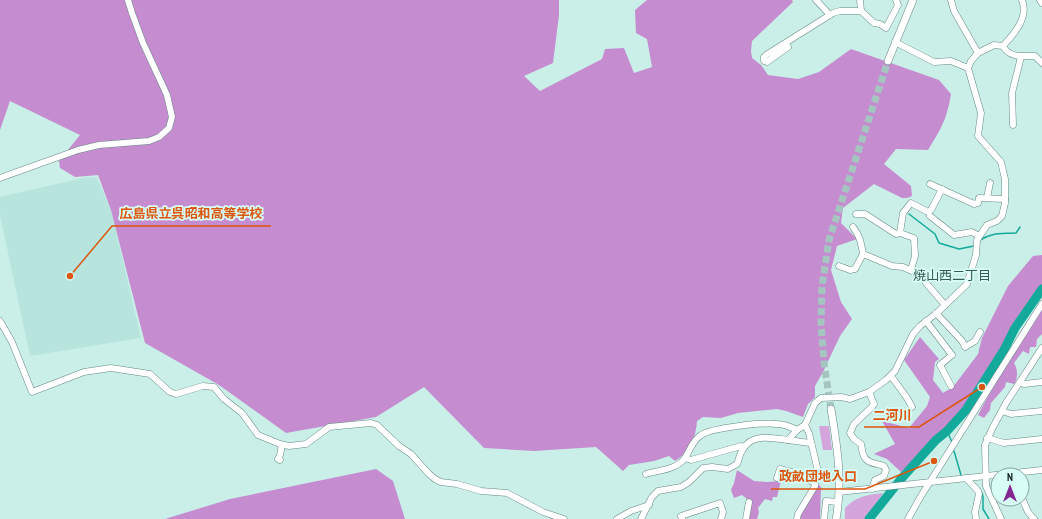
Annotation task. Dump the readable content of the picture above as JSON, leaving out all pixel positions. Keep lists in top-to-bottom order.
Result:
{
  "districts": ["焼山西二丁目"],
  "places": ["広島県立呉昭和高等学校", "二河川", "政畝団地入口"],
  "north": "top"
}
